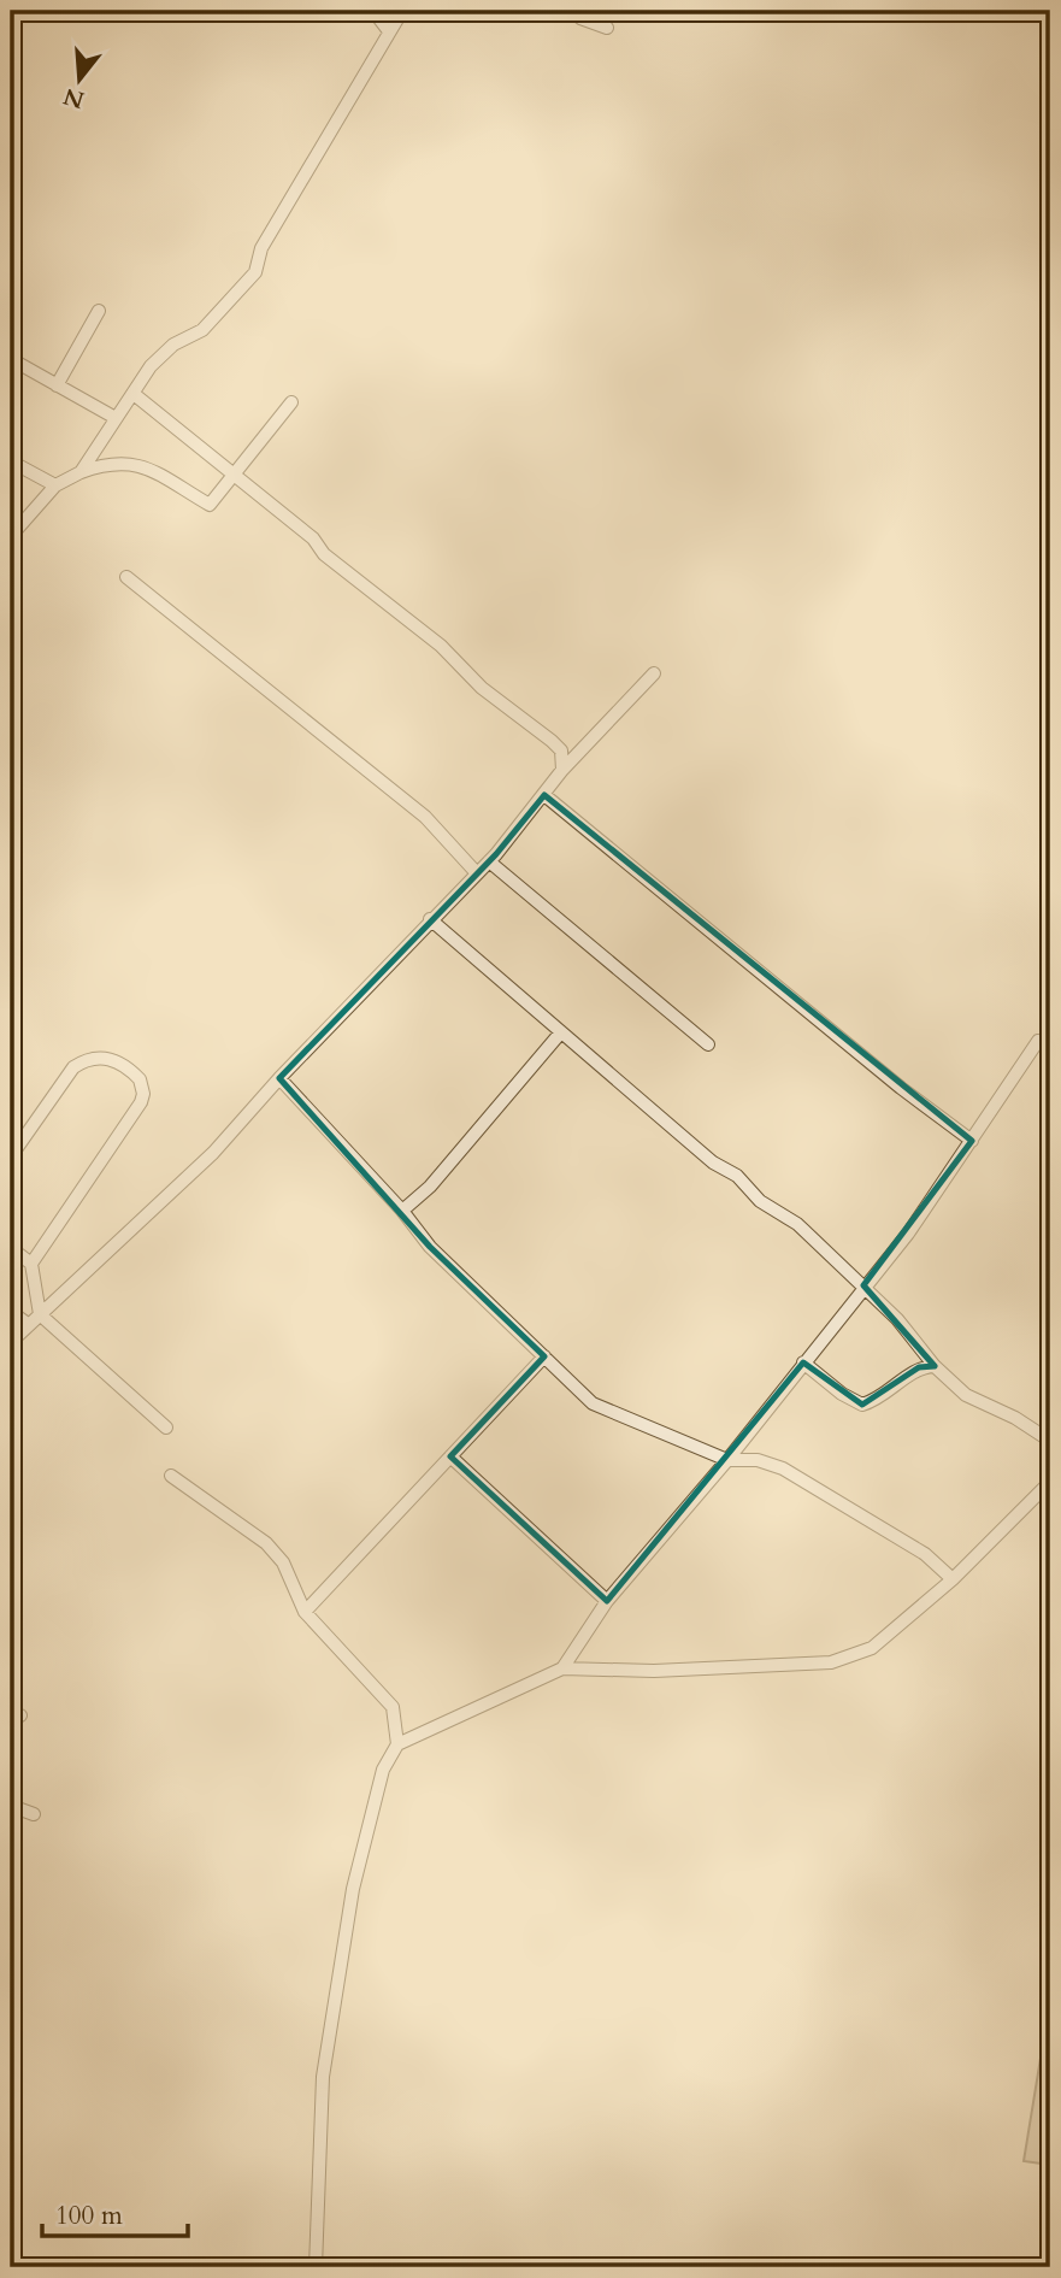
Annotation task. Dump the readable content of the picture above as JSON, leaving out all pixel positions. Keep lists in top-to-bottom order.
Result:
{
  "scale_bar": "100 m",
  "north": "bottom"
}
